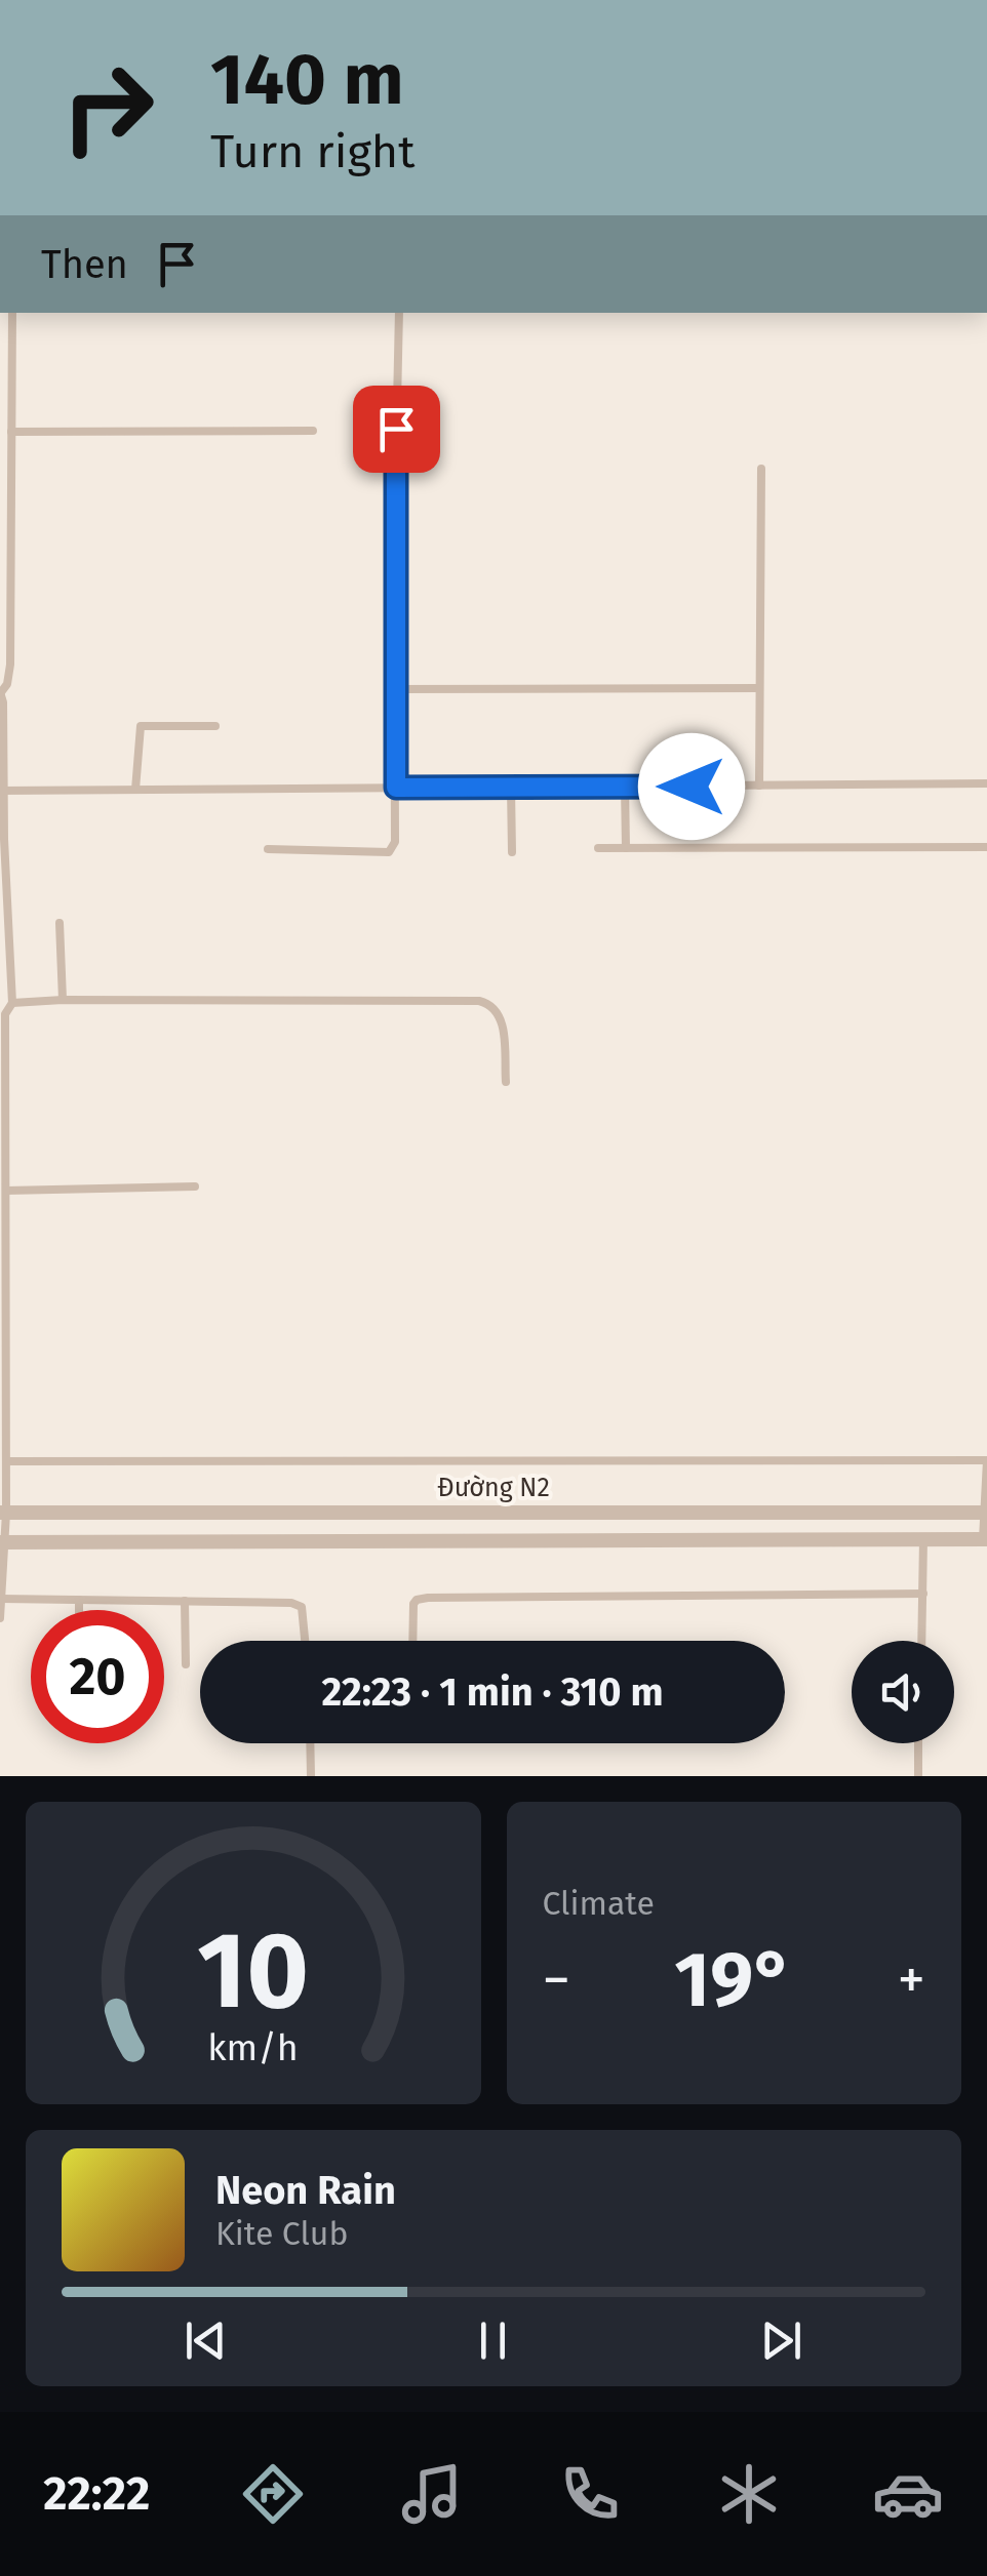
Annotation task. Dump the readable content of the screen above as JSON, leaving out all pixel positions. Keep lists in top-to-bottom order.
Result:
{
  "streets": {
    "street": ["Đường N2"]
  },
  "page": {
    "turn": ["140 m", "Turn right"],
    "then": "Then",
    "limit": "20",
    "trip": "22:23 · 1 min · 310 m",
    "tile": "Climate",
    "heat": ["−", "19°", "+"],
    "song": ["Neon Rain", "Kite Club"],
    "tabs": "22:22",
    "gauge": ["10", "km/h"]
  }
}
